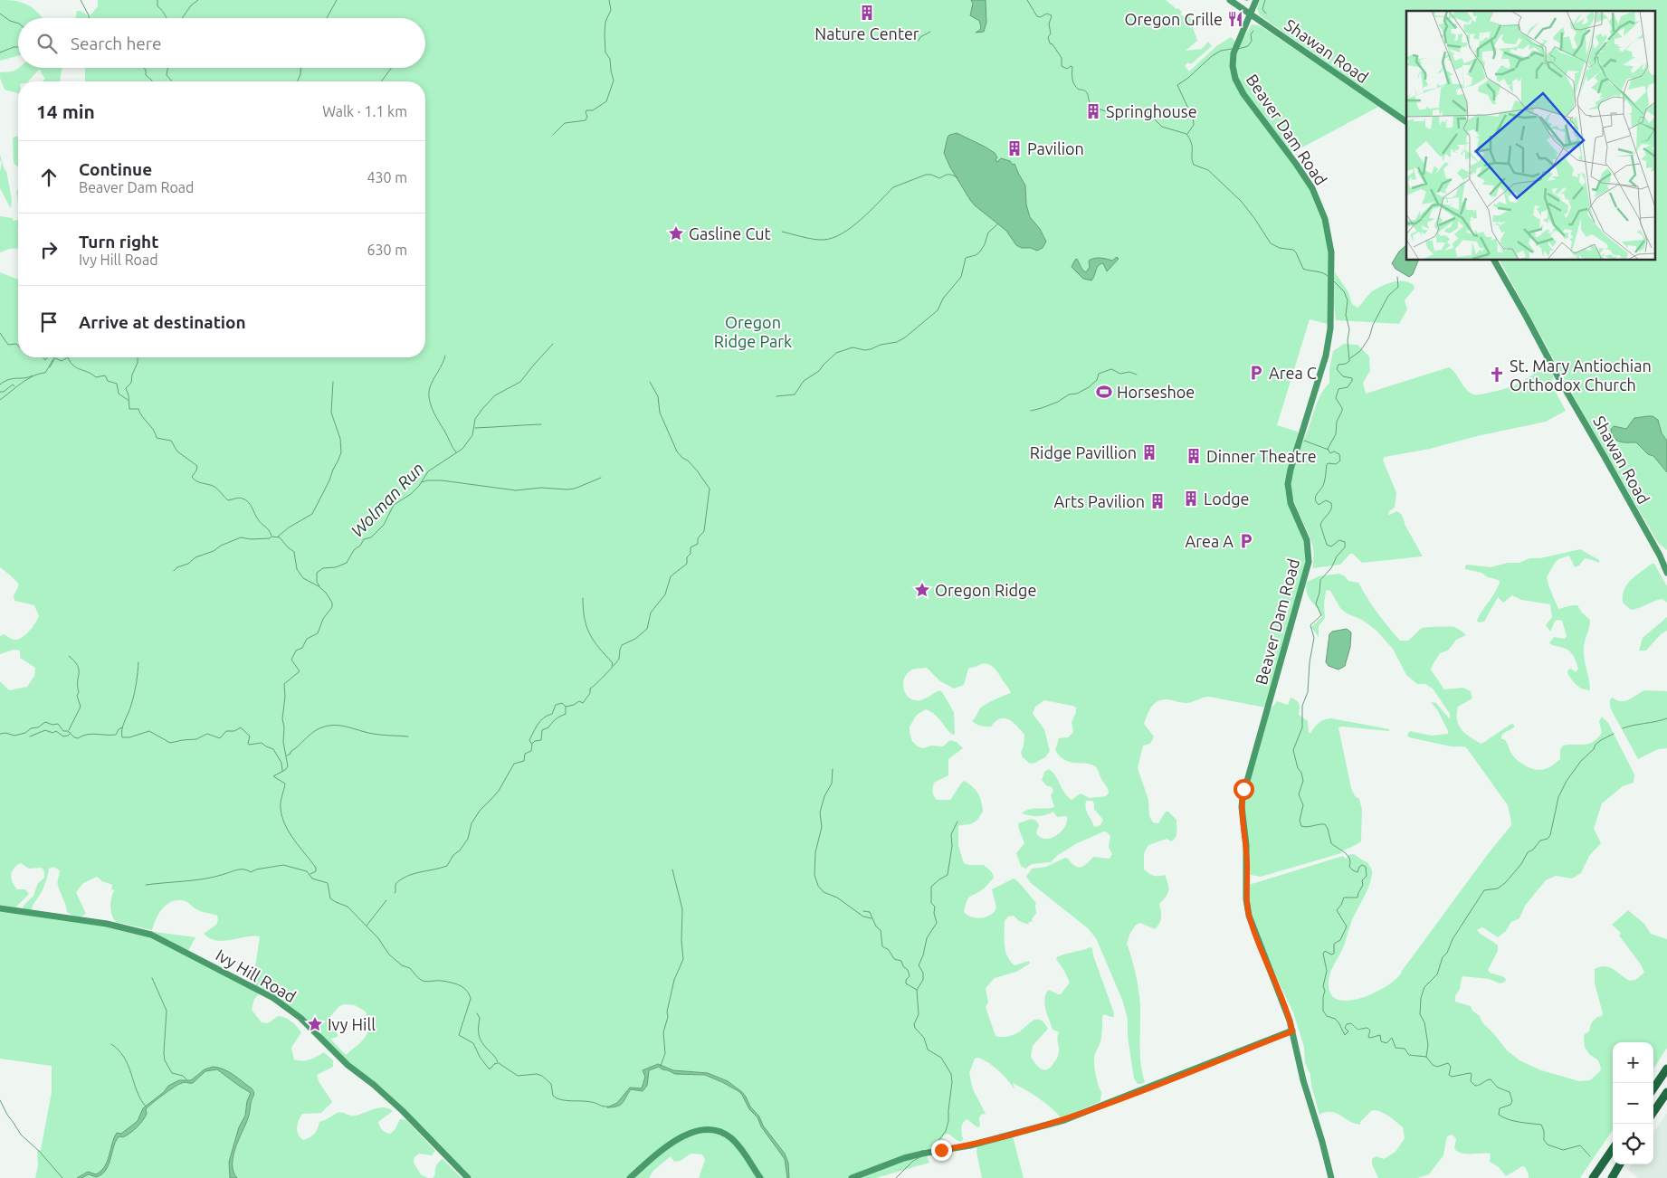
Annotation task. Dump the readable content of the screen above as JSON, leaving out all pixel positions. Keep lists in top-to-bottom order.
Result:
{
  "streets": {
    "street": ["Shawan Road", "Beaver Dam Road", "Ivy Hill Road"]
  },
  "crossings": [
    ["Shawan Road", "Beaver Dam Road"]
  ],
  "water": ["Wolman Run"],
  "parks": ["Oregon Ridge Park"],
  "places": {
    "building": [
      "Nature Center",
      "Springhouse",
      "Pavilion",
      "Ridge Pavillion",
      "Dinner Theatre",
      "Lodge",
      "Arts Pavilion"
    ],
    "restaurant": ["Oregon Grille"],
    "place": ["Gasline Cut", "Oregon Ridge", "Ivy Hill"],
    "parking": ["Area C", "Area A"],
    "church": ["St. Mary Antiochian Orthodox Church"],
    "sports": ["Horseshoe"]
  },
  "page": {
    "search": "Search here",
    "heading": ["14 min", "Walk · 1.1 km"],
    "list": [
      ["Continue", "Beaver Dam Road", "430 m"],
      ["Turn right", "Ivy Hill Road", "630 m"],
      "Arrive at destination"
    ],
    "map_buttons": ["+", "−"]
  }
}
